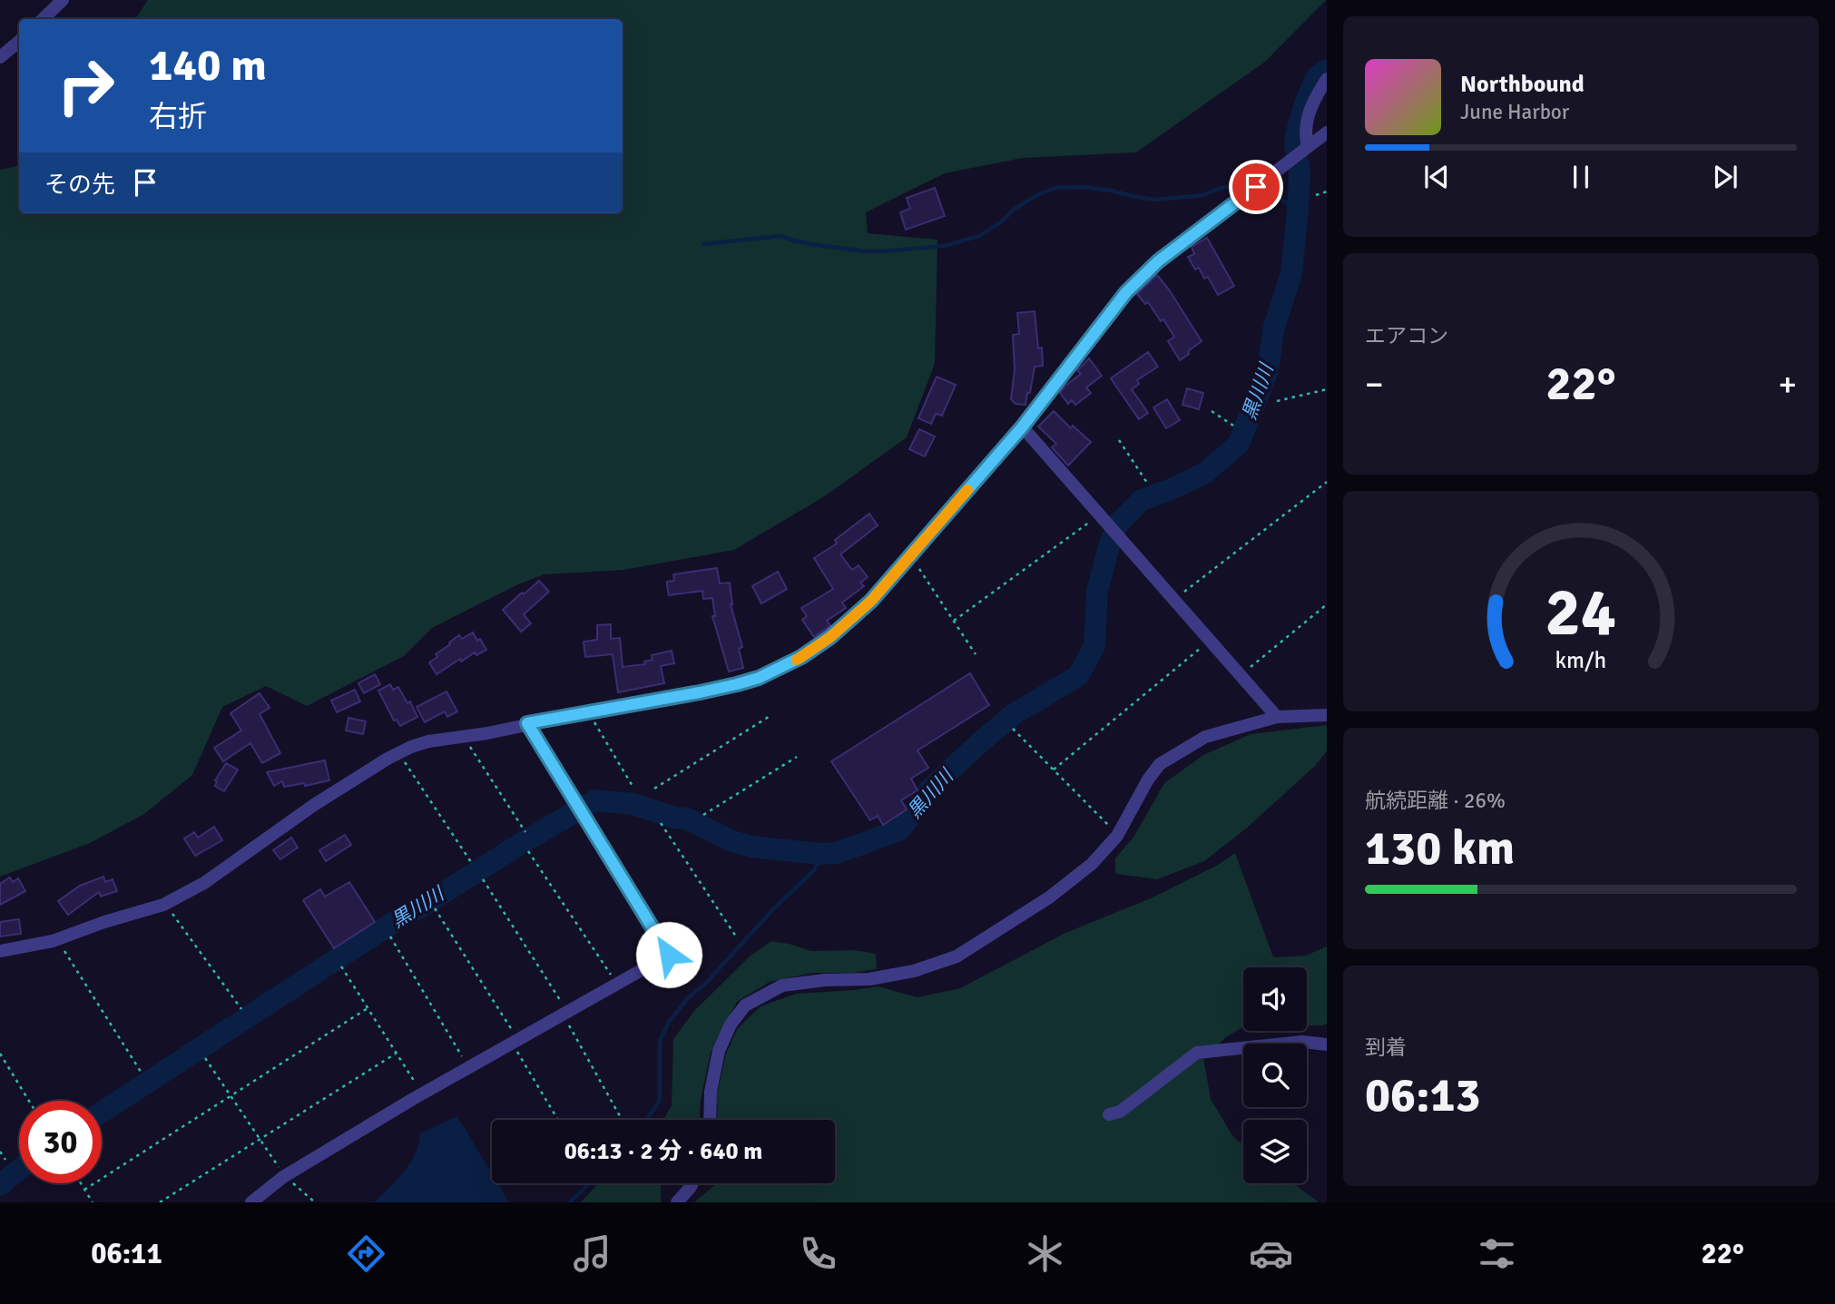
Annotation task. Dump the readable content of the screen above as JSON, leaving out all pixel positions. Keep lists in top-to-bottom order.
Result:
{
  "water": ["黒川川"],
  "page": {
    "turn": ["140 m", "右折"],
    "song": ["Northbound", "June Harbor"],
    "then": "その先",
    "tile": [
      "エアコン",
      ["航続距離 · 26%", "130 km"],
      ["到着", "06:13"]
    ],
    "heat": ["−", "22°", "+"],
    "limit": "30",
    "trip": "06:13 · 2 分 · 640 m",
    "tabs": ["06:11", "22°"],
    "gauge": ["24", "km/h"]
  }
}
